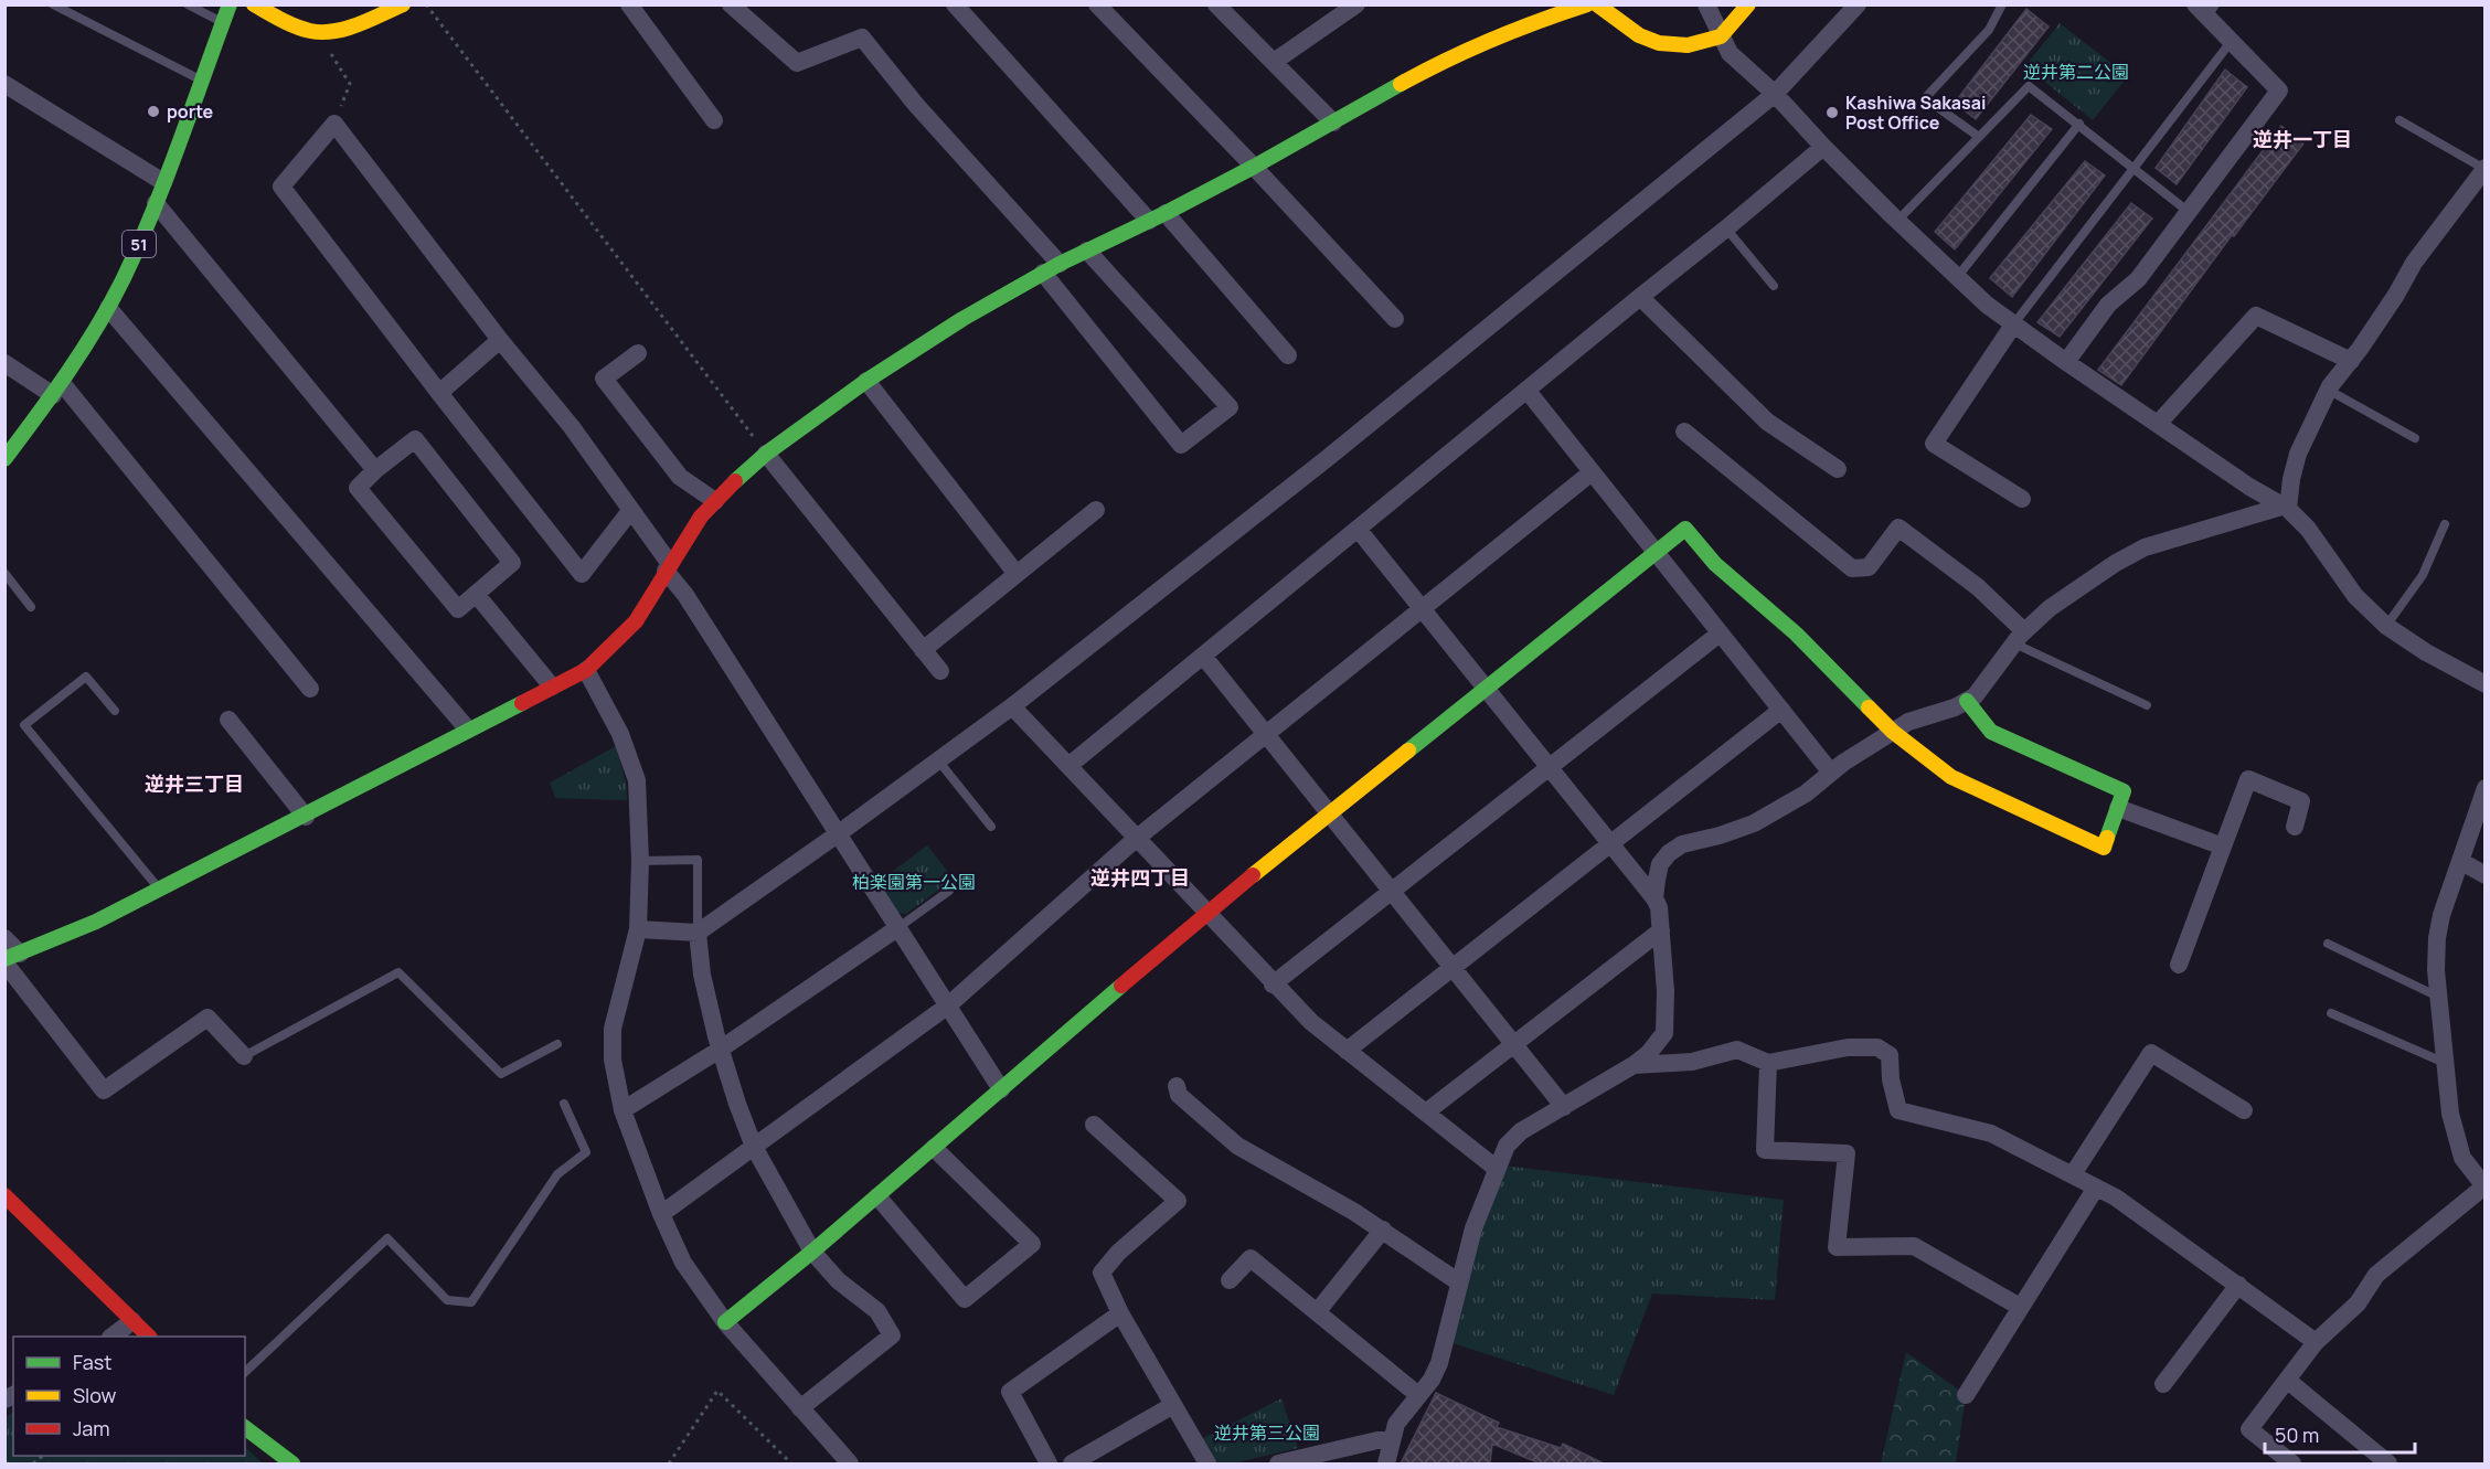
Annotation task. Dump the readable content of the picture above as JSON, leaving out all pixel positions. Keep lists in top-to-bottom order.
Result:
{
  "streets": {
    "street": ["51"]
  },
  "districts": ["逆井一丁目", "逆井三丁目", "逆井四丁目"],
  "parks": ["逆井第二公園", "柏楽園第一公園", "逆井第三公園"],
  "places": ["porte", "Kashiwa Sakasai Post Office"],
  "legend": ["Fast", "Slow", "Jam"],
  "scale_bar": "50 m"
}
